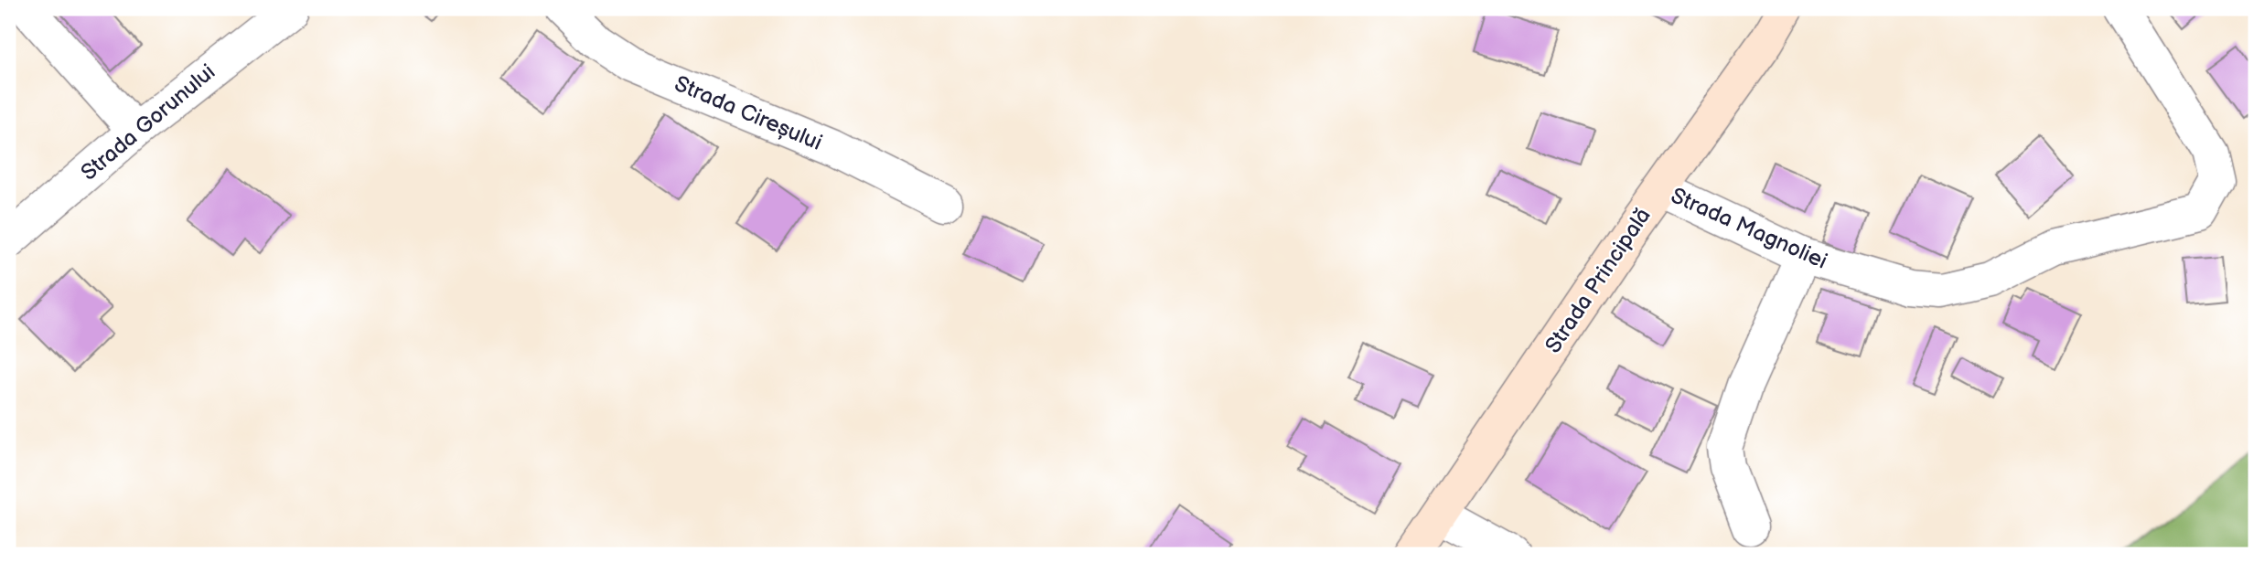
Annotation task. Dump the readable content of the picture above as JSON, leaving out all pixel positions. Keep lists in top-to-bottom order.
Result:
{
  "streets": {
    "main road": ["Strada Principală"],
    "street": ["Strada Cireșului", "Strada Gorunului", "Strada Magnoliei"]
  },
  "crossings": [
    ["Strada Magnoliei", "Strada Principală"]
  ]
}
